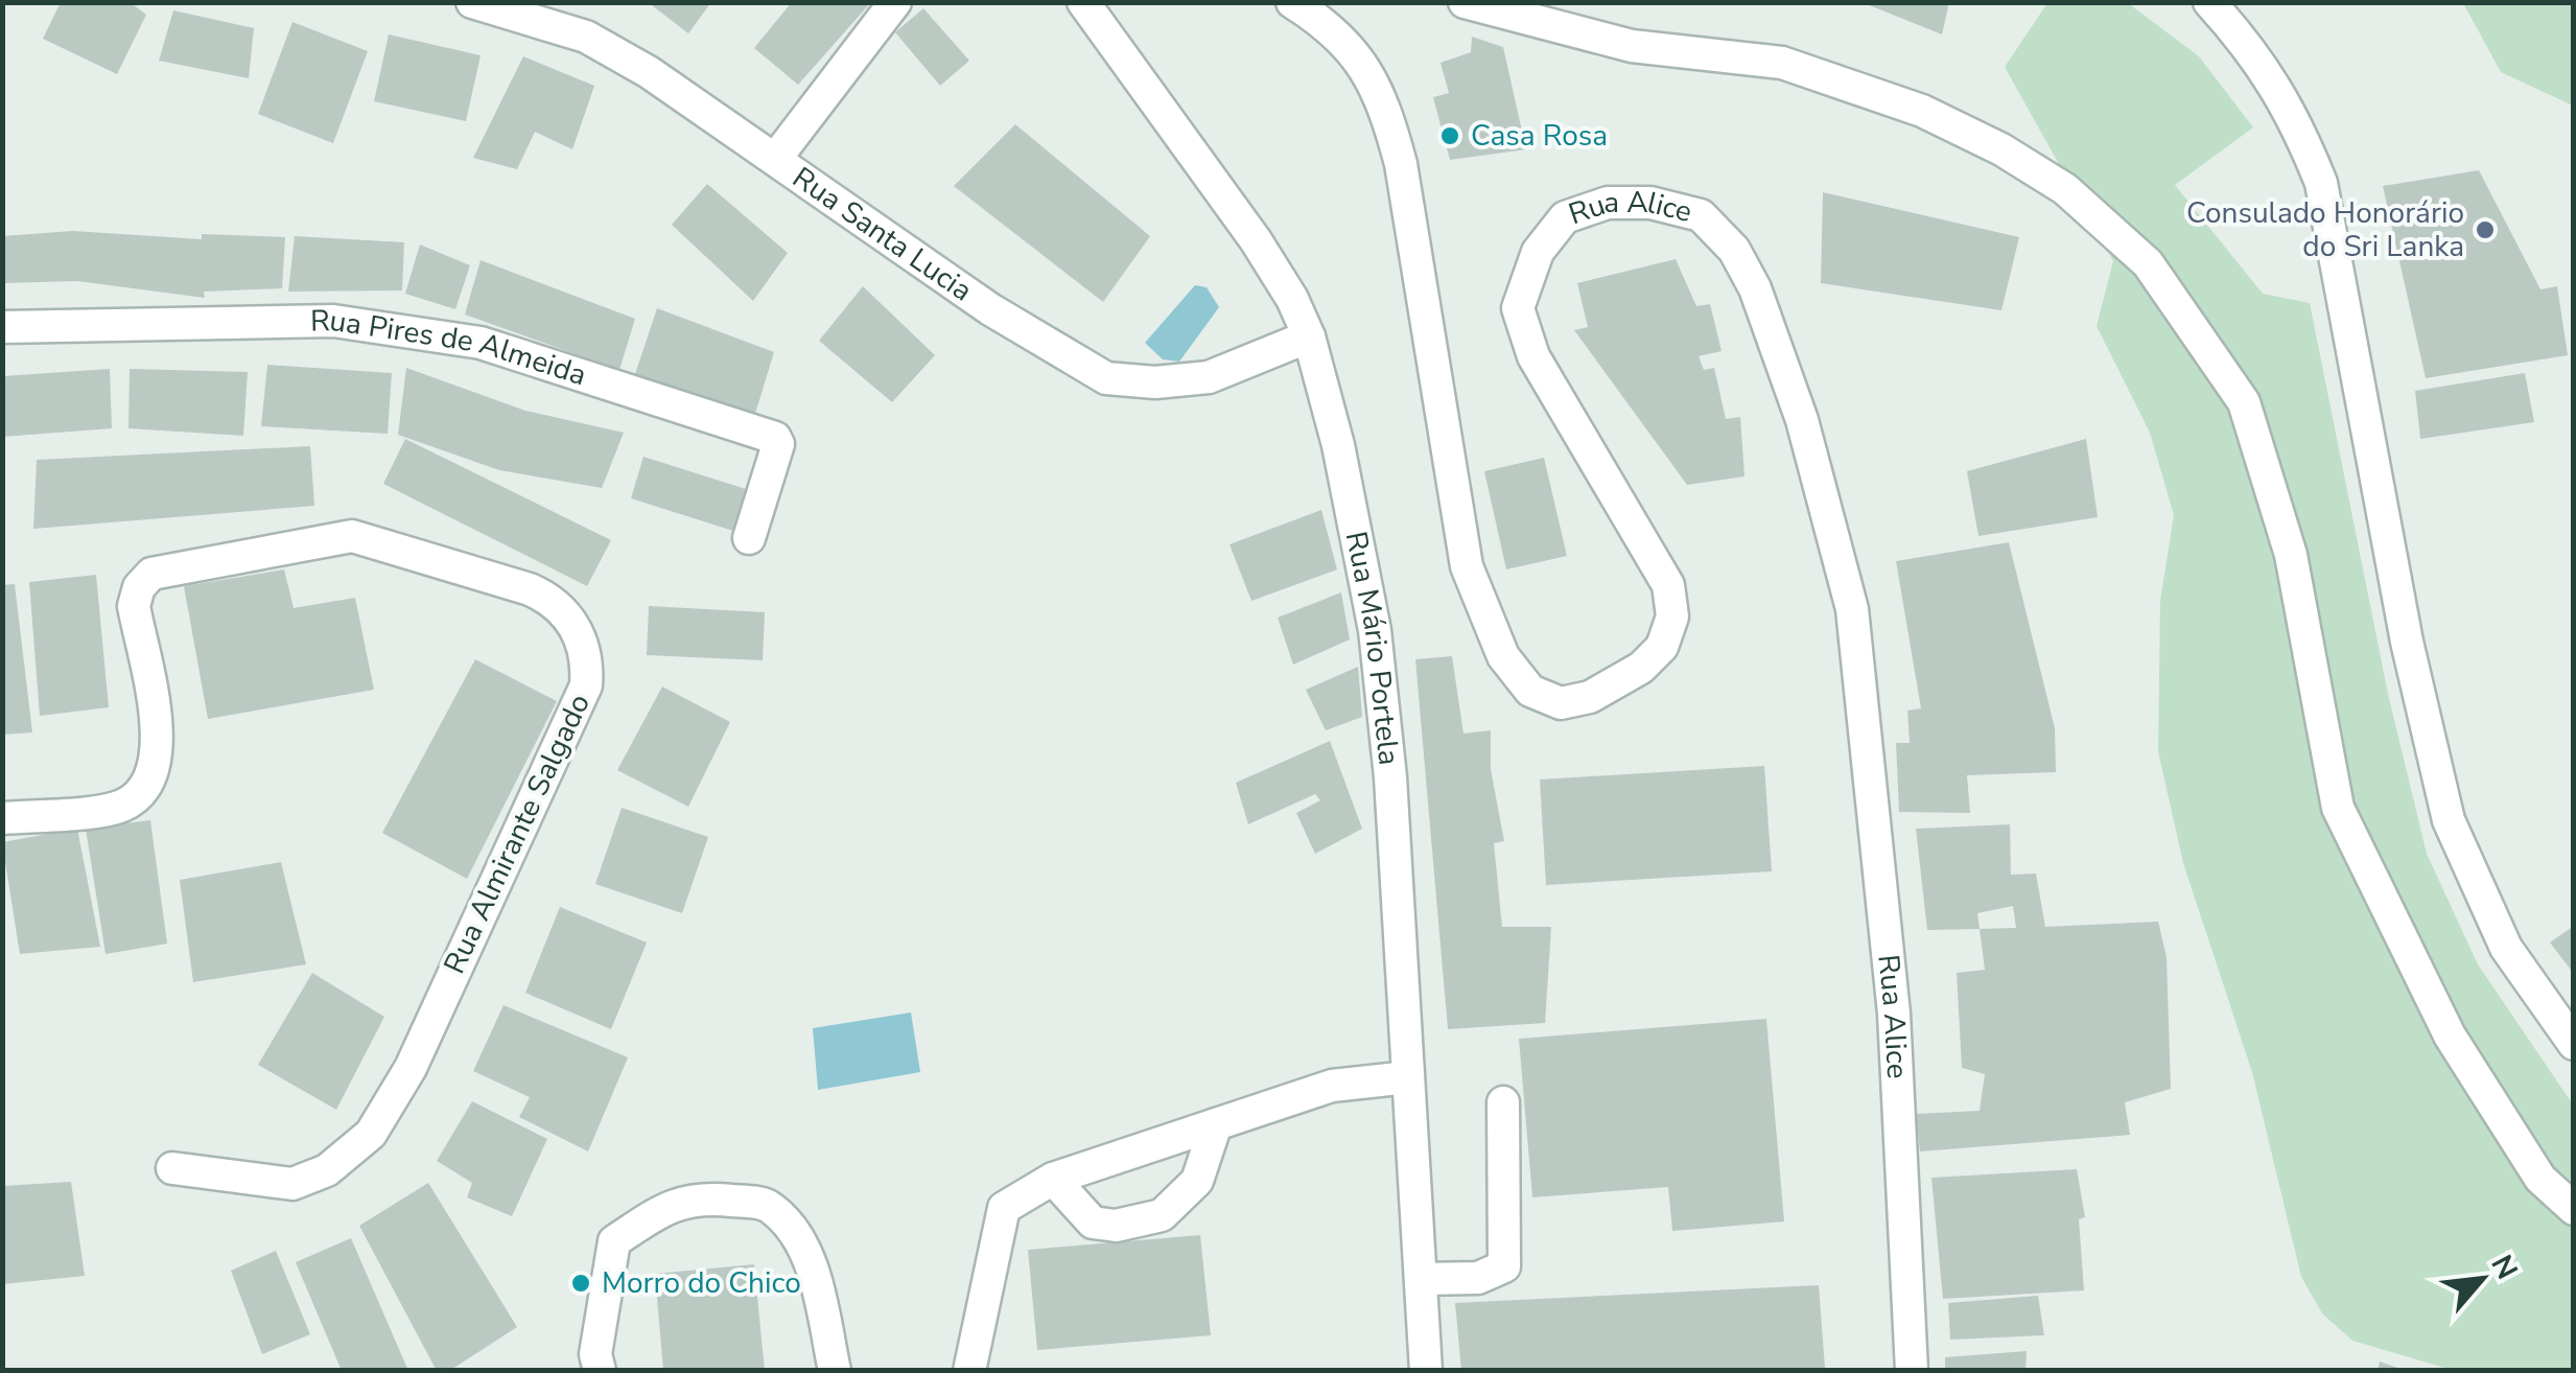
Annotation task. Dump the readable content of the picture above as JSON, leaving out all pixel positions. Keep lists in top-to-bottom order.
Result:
{
  "streets": {
    "street": [
      "Rua Alice",
      "Rua Santa Lucia",
      "Rua Pires de Almeida",
      "Rua Mário Portela",
      "Rua Almirante Salgado"
    ]
  },
  "crossings": [
    ["Rua Santa Lucia", "Rua Mário Portela"]
  ],
  "places": ["Casa Rosa", "Consulado Honorário do Sri Lanka", "Morro do Chico"],
  "north": "top right"
}
